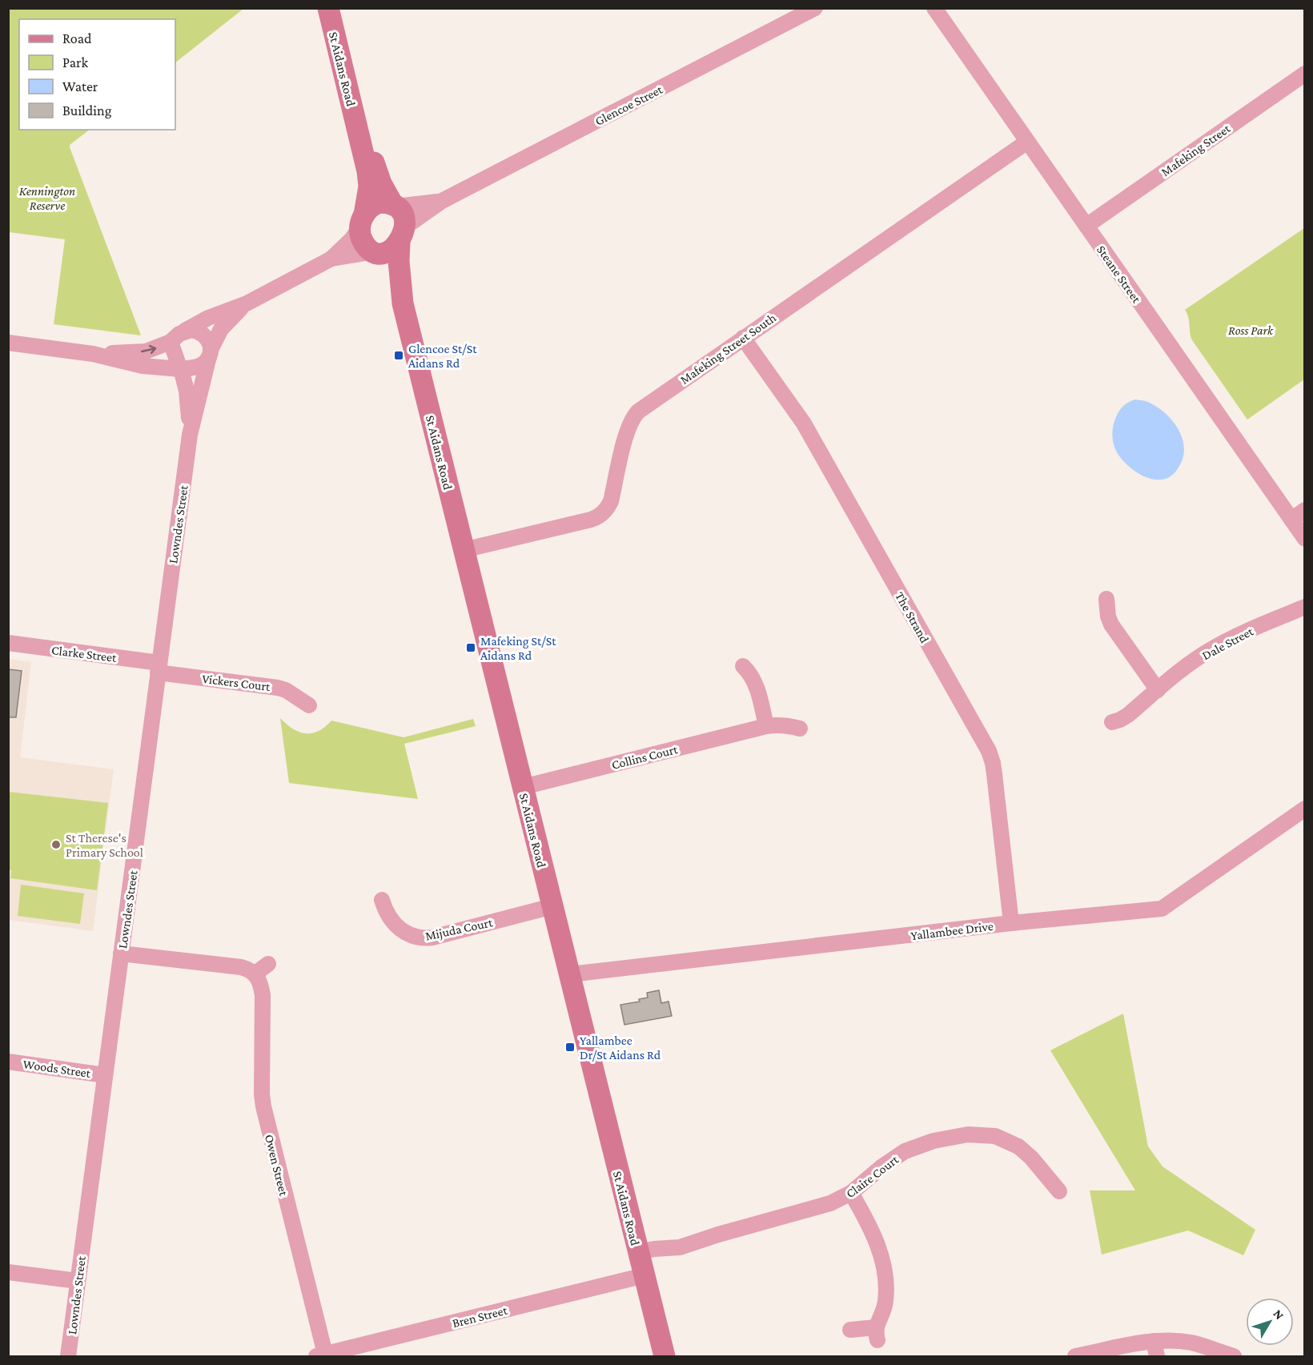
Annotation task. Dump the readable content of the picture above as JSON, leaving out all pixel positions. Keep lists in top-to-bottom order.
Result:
{
  "streets": {
    "street": [
      "St Aidans Road",
      "Glencoe Street",
      "Mafeking Street",
      "Steane Street",
      "Mafeking Street South",
      "Lowndes Street",
      "The Strand",
      "Dale Street",
      "Clarke Street",
      "Vickers Court",
      "Collins Court",
      "Mijuda Court",
      "Yallambee Drive",
      "Woods Street",
      "Owen Street",
      "Claire Court",
      "Bren Street"
    ]
  },
  "crossings": [
    ["St Aidans Road", "Glencoe Street"],
    ["St Aidans Road", "Mafeking Street South"],
    ["St Aidans Road", "Collins Court"],
    ["St Aidans Road", "Mijuda Court"],
    ["St Aidans Road", "Yallambee Drive"],
    ["St Aidans Road", "Claire Court"],
    ["St Aidans Road", "Bren Street"],
    ["Mafeking Street", "Steane Street"],
    ["Steane Street", "Mafeking Street South"],
    ["Mafeking Street South", "The Strand"],
    ["Lowndes Street", "Clarke Street"],
    ["Lowndes Street", "Vickers Court"],
    ["Lowndes Street", "Woods Street"],
    ["The Strand", "Yallambee Drive"],
    ["Clarke Street", "Vickers Court"],
    ["Owen Street", "Bren Street"]
  ],
  "parks": ["Kennington Reserve", "Ross Park"],
  "places": {
    "transit": ["Glencoe St/St Aidans Rd", "Mafeking St/St Aidans Rd", "Yallambee Dr/St Aidans Rd"],
    "other": ["St Therese's Primary School"]
  },
  "legend": [
    "Road",
    "Park",
    "Water",
    "Building"
  ],
  "north": "top right"
}
